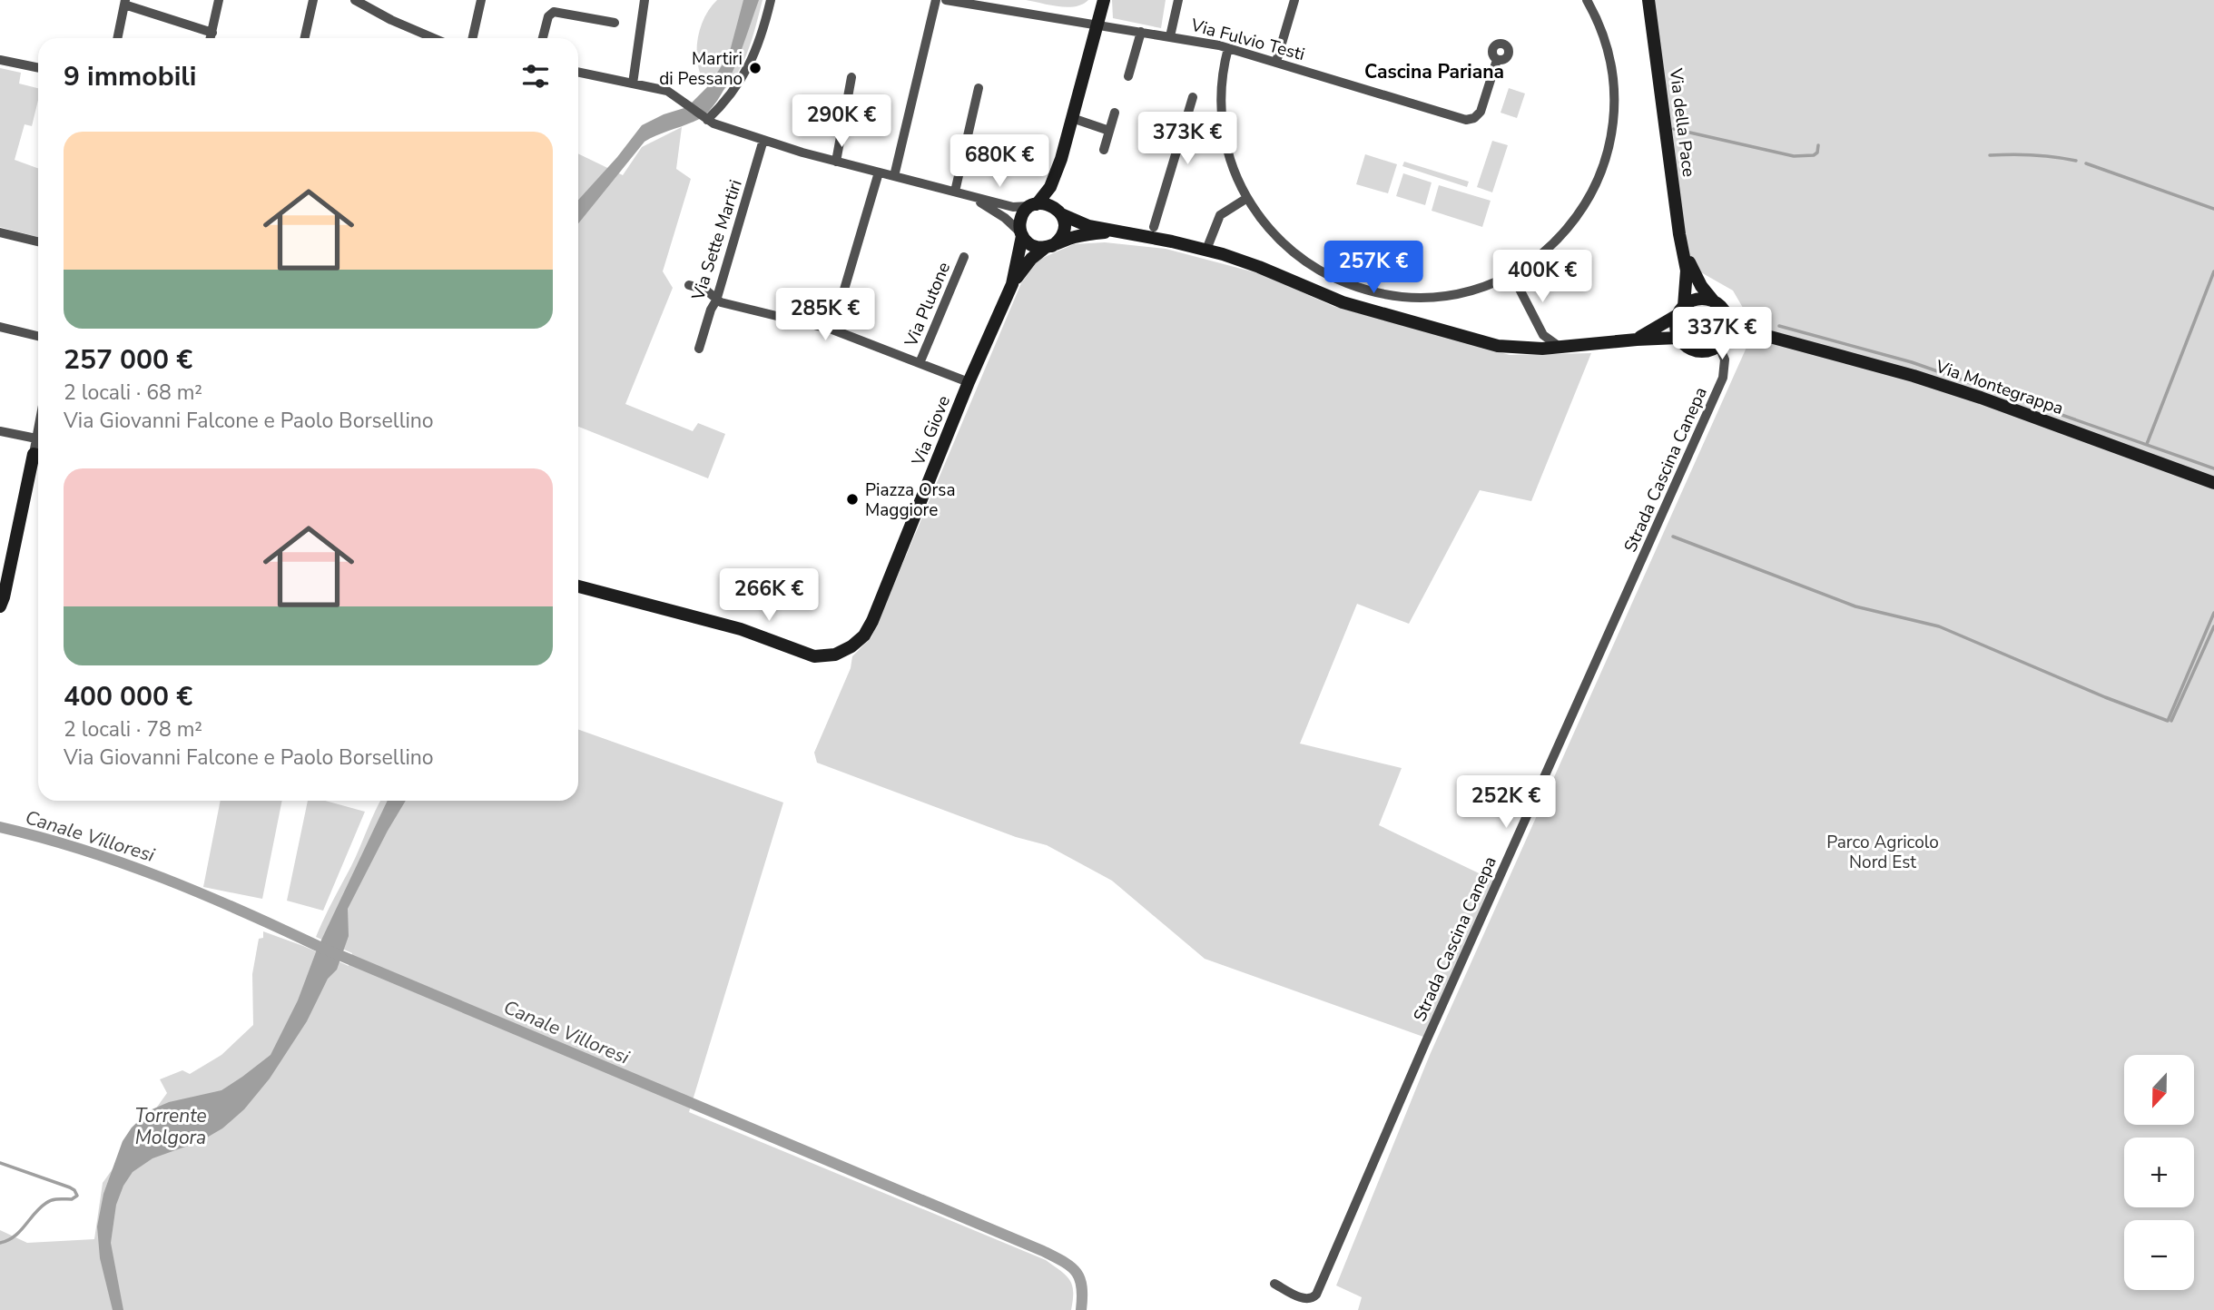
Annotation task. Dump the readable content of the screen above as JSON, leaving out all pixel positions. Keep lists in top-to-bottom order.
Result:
{
  "streets": {
    "street": [
      "Via Fulvio Testi",
      "Via della Pace",
      "Via Sette Martiri",
      "Via Plutone",
      "Via Montegrappa",
      "Via Giove",
      "Strada Cascina Canepa"
    ]
  },
  "crossings": [
    ["Via della Pace", "Via Montegrappa"],
    ["Via della Pace", "Strada Cascina Canepa"],
    ["Via Montegrappa", "Strada Cascina Canepa"]
  ],
  "districts": ["Cascina Pariana"],
  "water": ["Canale Villoresi", "Torrente Molgora"],
  "parks": ["Parco Agricolo Nord Est"],
  "places": ["Martiri di Pessano", "Piazza Orsa Maggiore"],
  "north": "bottom",
  "page": {
    "heading": "9 immobili",
    "price": [
      "290K €",
      "373K €",
      "680K €",
      "257K €",
      "400K €",
      "285K €",
      "337K €",
      "266K €",
      "252K €"
    ],
    "list": [
      {
        "name": "257 000 €",
        "note": "2 locali · 68 m² · Via Giovanni Falcone e Paolo Borsellino"
      },
      {
        "name": "400 000 €",
        "note": "2 locali · 78 m² · Via Giovanni Falcone e Paolo Borsellino"
      }
    ],
    "map_buttons": ["+", "−"]
  }
}
